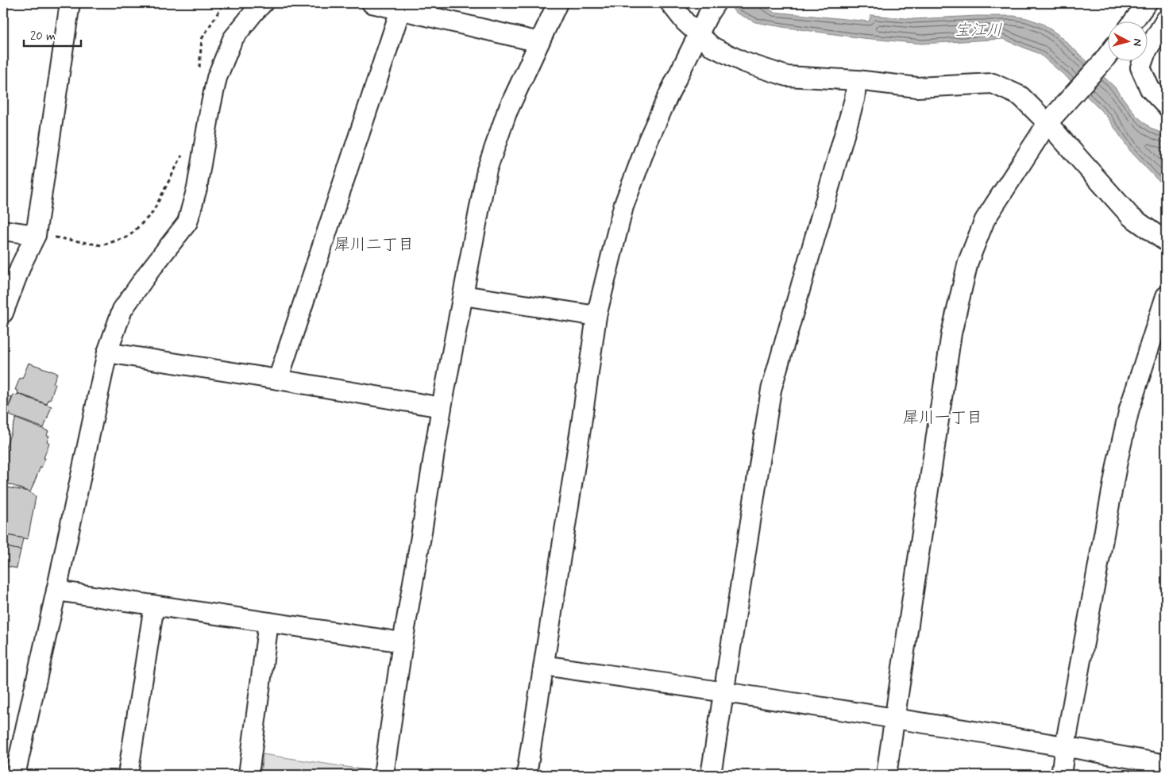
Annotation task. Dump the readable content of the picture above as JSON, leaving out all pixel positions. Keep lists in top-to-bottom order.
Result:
{
  "districts": ["犀川二丁目", "犀川一丁目"],
  "water": ["宝江川"],
  "scale_bar": "20 m",
  "north": "right"
}
